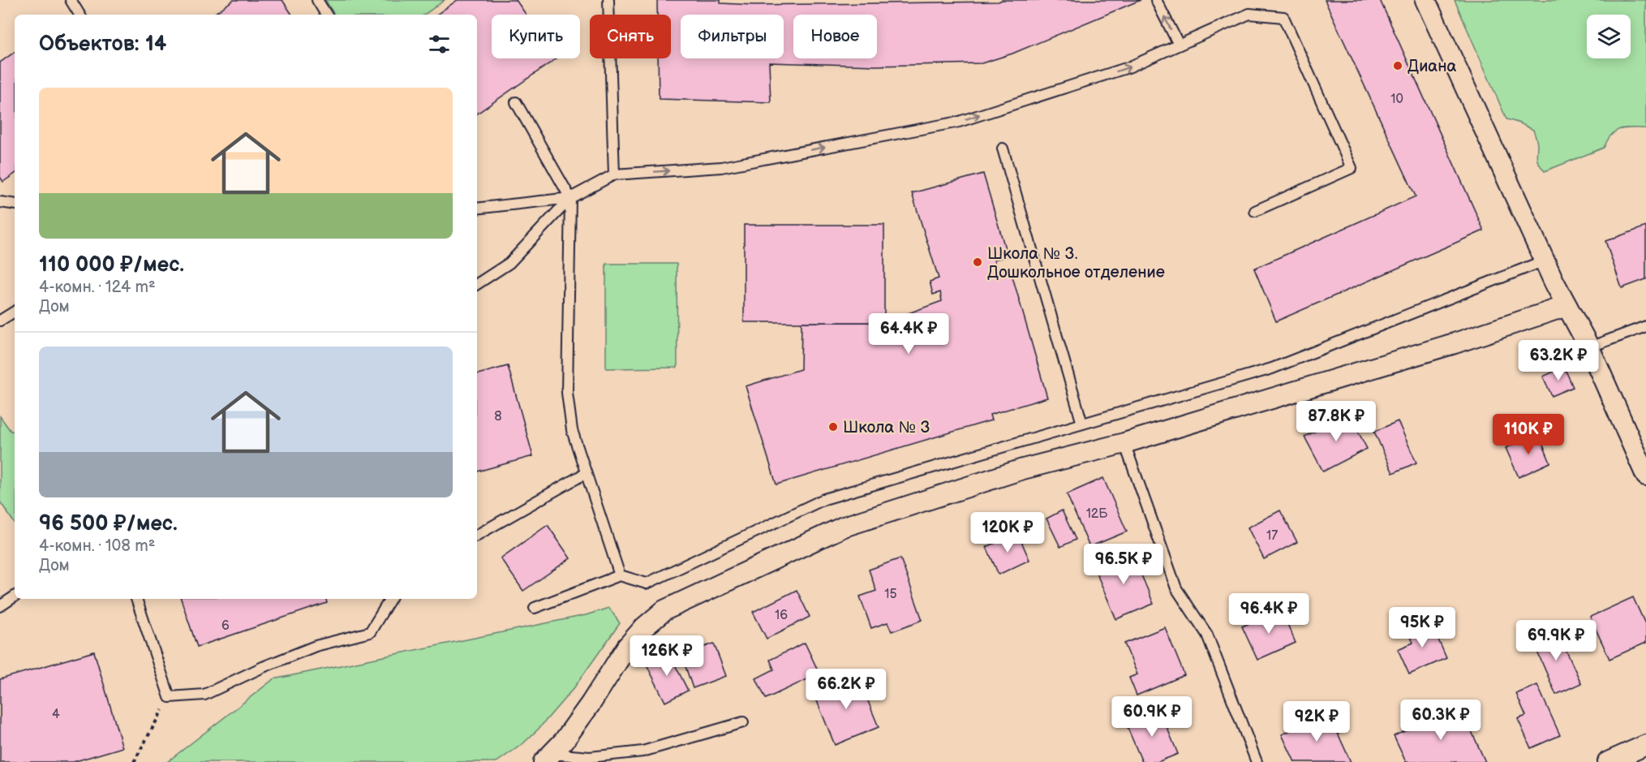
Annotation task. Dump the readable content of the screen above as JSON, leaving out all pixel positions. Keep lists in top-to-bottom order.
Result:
{
  "places": ["Диана", "Школа № 3. Дошкольное отделение", "Школа № 3"],
  "house_numbers": [
    "10",
    "8",
    "12Б",
    "17",
    "15",
    "16",
    "6",
    "4"
  ],
  "page": {
    "chip": [
      "Купить",
      "Снять",
      "Фильтры",
      "Новое"
    ],
    "heading": "Объектов: 14",
    "list": [
      {
        "name": "110 000 ₽/мес.",
        "note": "4-комн. · 124 m² · Дом"
      },
      {
        "name": "96 500 ₽/мес.",
        "note": "4-комн. · 108 m² · Дом"
      }
    ],
    "price": [
      "64.4K ₽",
      "63.2K ₽",
      "87.8K ₽",
      "110K ₽",
      "120K ₽",
      "96.5K ₽",
      "96.4K ₽",
      "95K ₽",
      "69.9K ₽",
      "126K ₽",
      "66.2K ₽",
      "60.9K ₽",
      "60.3K ₽",
      "92K ₽"
    ]
  }
}
